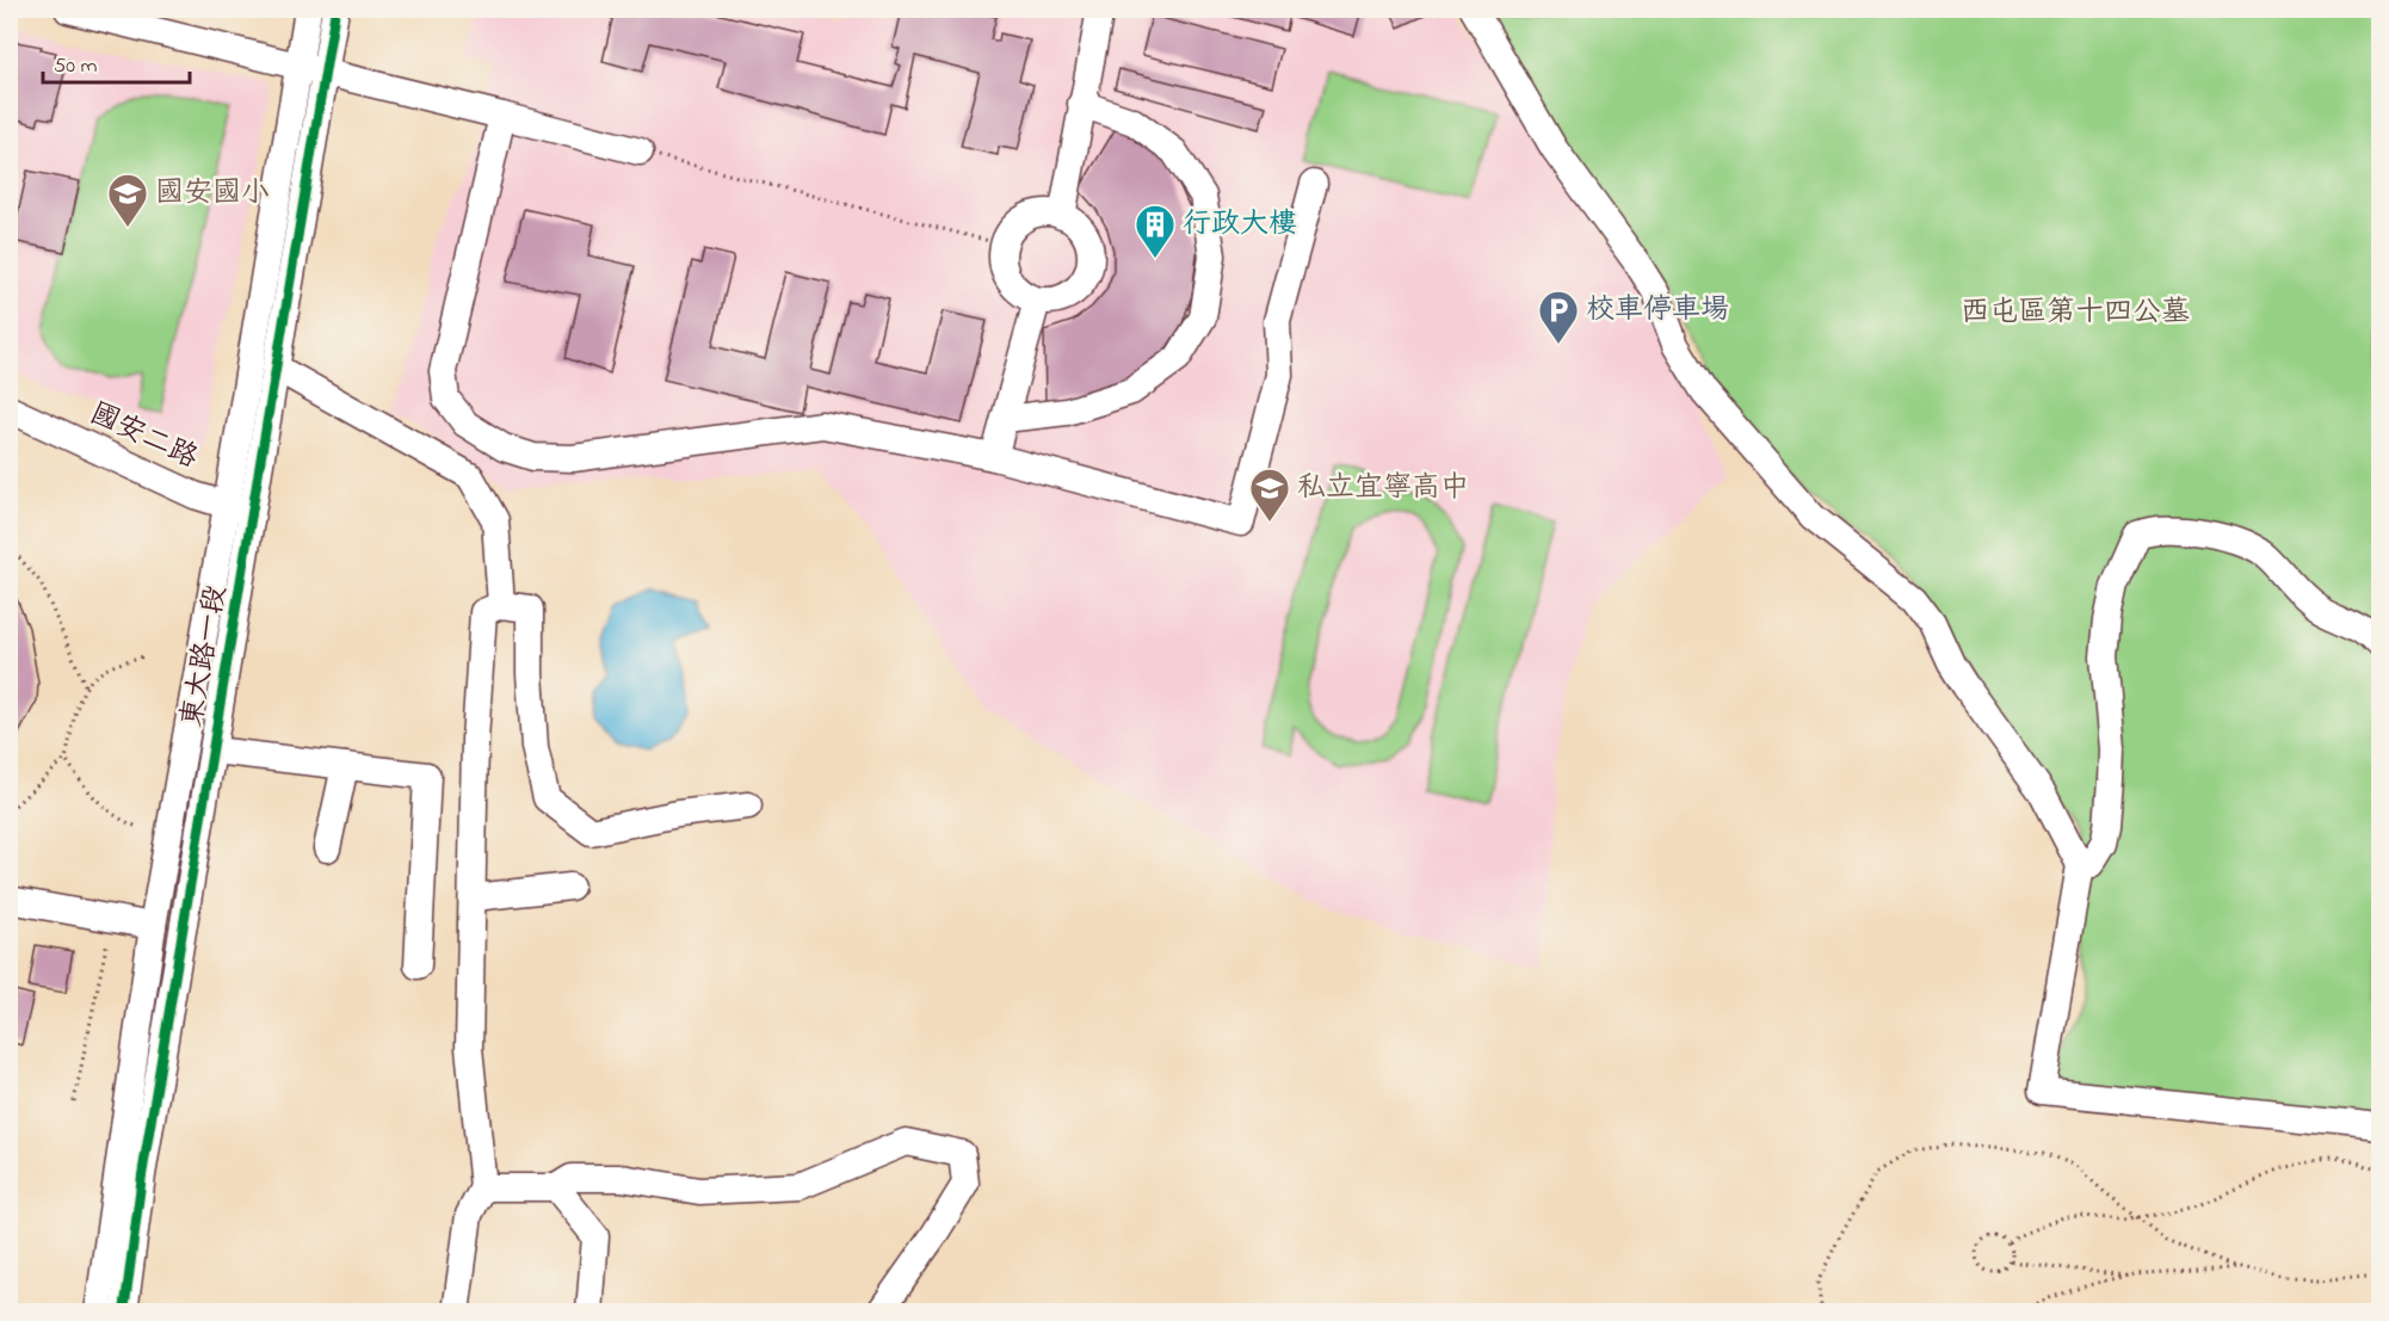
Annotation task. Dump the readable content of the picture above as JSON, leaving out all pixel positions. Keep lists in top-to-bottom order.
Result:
{
  "streets": {
    "street": ["國安二路", "東大路一段"]
  },
  "crossings": [
    ["國安二路", "東大路一段"]
  ],
  "parks": ["西屯區第十四公墓"],
  "places": {
    "school or university": ["國安國小", "私立宜寧高中"],
    "building": ["行政大樓"],
    "parking": ["校車停車場"]
  },
  "scale_bar": "50 m"
}
